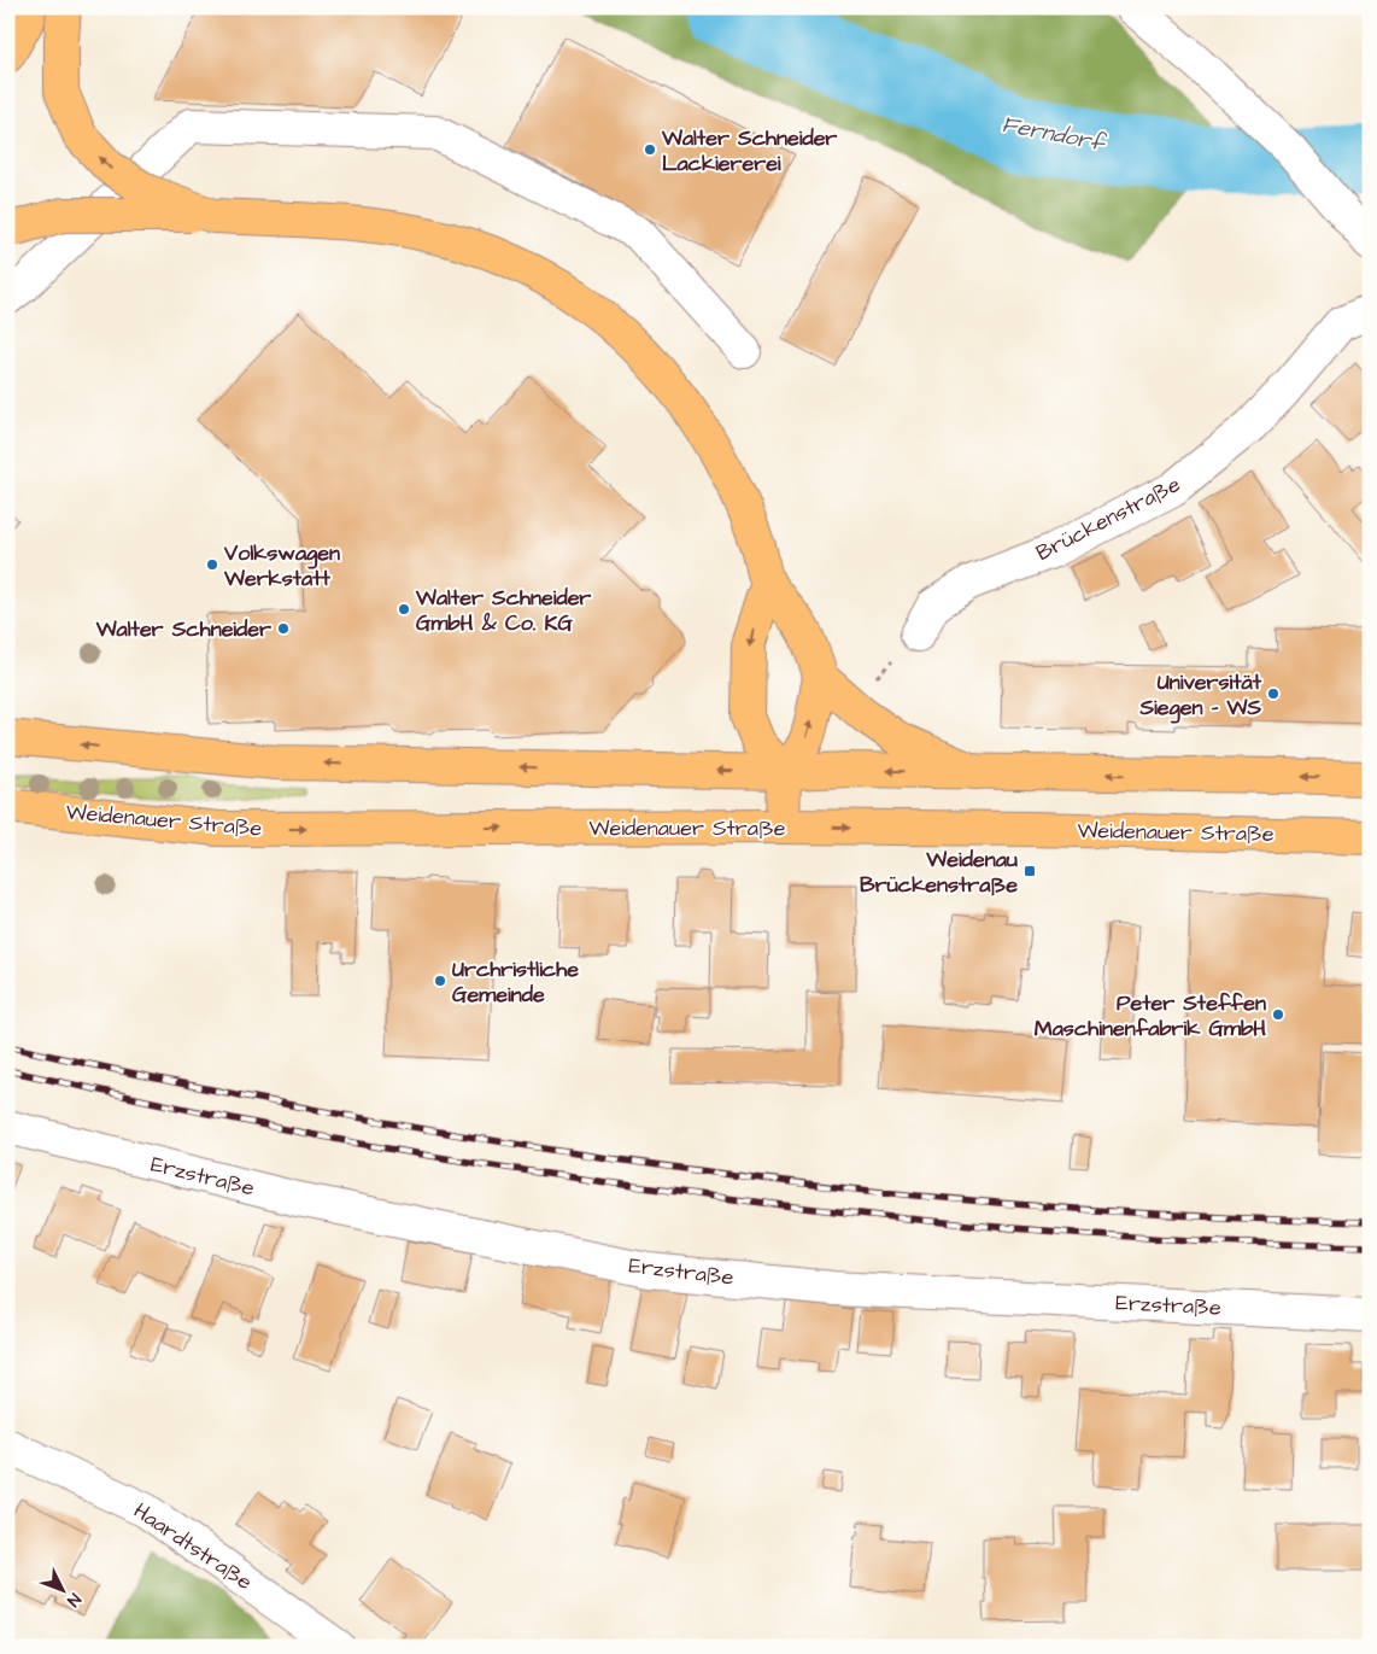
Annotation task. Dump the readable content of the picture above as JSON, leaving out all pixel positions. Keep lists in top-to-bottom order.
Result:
{
  "streets": {
    "main road": ["Weidenauer Straße"],
    "street": ["Brückenstraße", "Erzstraße", "Haardtstraße"]
  },
  "water": ["Ferndorf"],
  "places": {
    "other": [
      "Walter Schneider Lackiererei",
      "Volkswagen Werkstatt",
      "Walter Schneider GmbH & Co. KG",
      "Walter Schneider",
      "Universität Siegen - WS",
      "Urchristliche Gemeinde",
      "Peter Steffen Maschinenfabrik GmbH"
    ],
    "transit": ["Weidenau Brückenstraße"]
  },
  "north": "bottom right"
}
